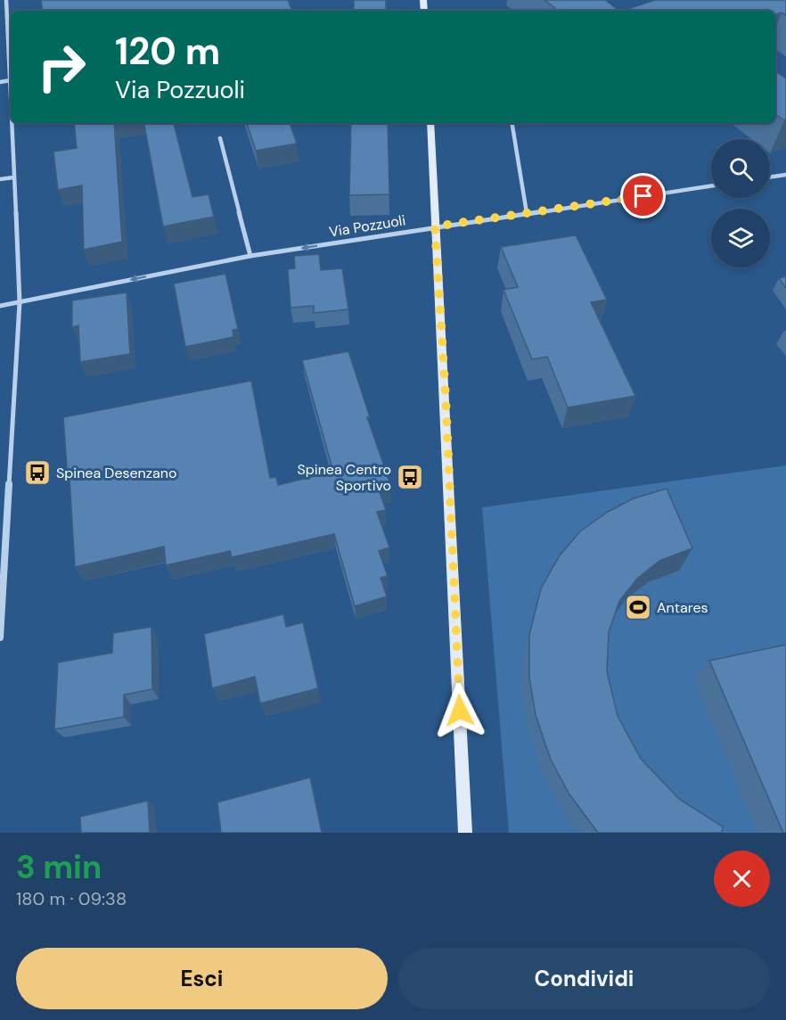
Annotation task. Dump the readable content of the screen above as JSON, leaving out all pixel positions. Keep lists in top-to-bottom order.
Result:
{
  "streets": {
    "street": ["Via Pozzuoli"]
  },
  "one_way": ["Via Pozzuoli"],
  "places": {
    "bus stop": ["Spinea Desenzano", "Spinea Centro Sportivo"],
    "sports": ["Antares"]
  },
  "page": {
    "turn": ["120 m", "Via Pozzuoli"],
    "heading": ["3 min", "180 m · 09:38"],
    "buttons": ["Esci", "Condividi"]
  }
}
